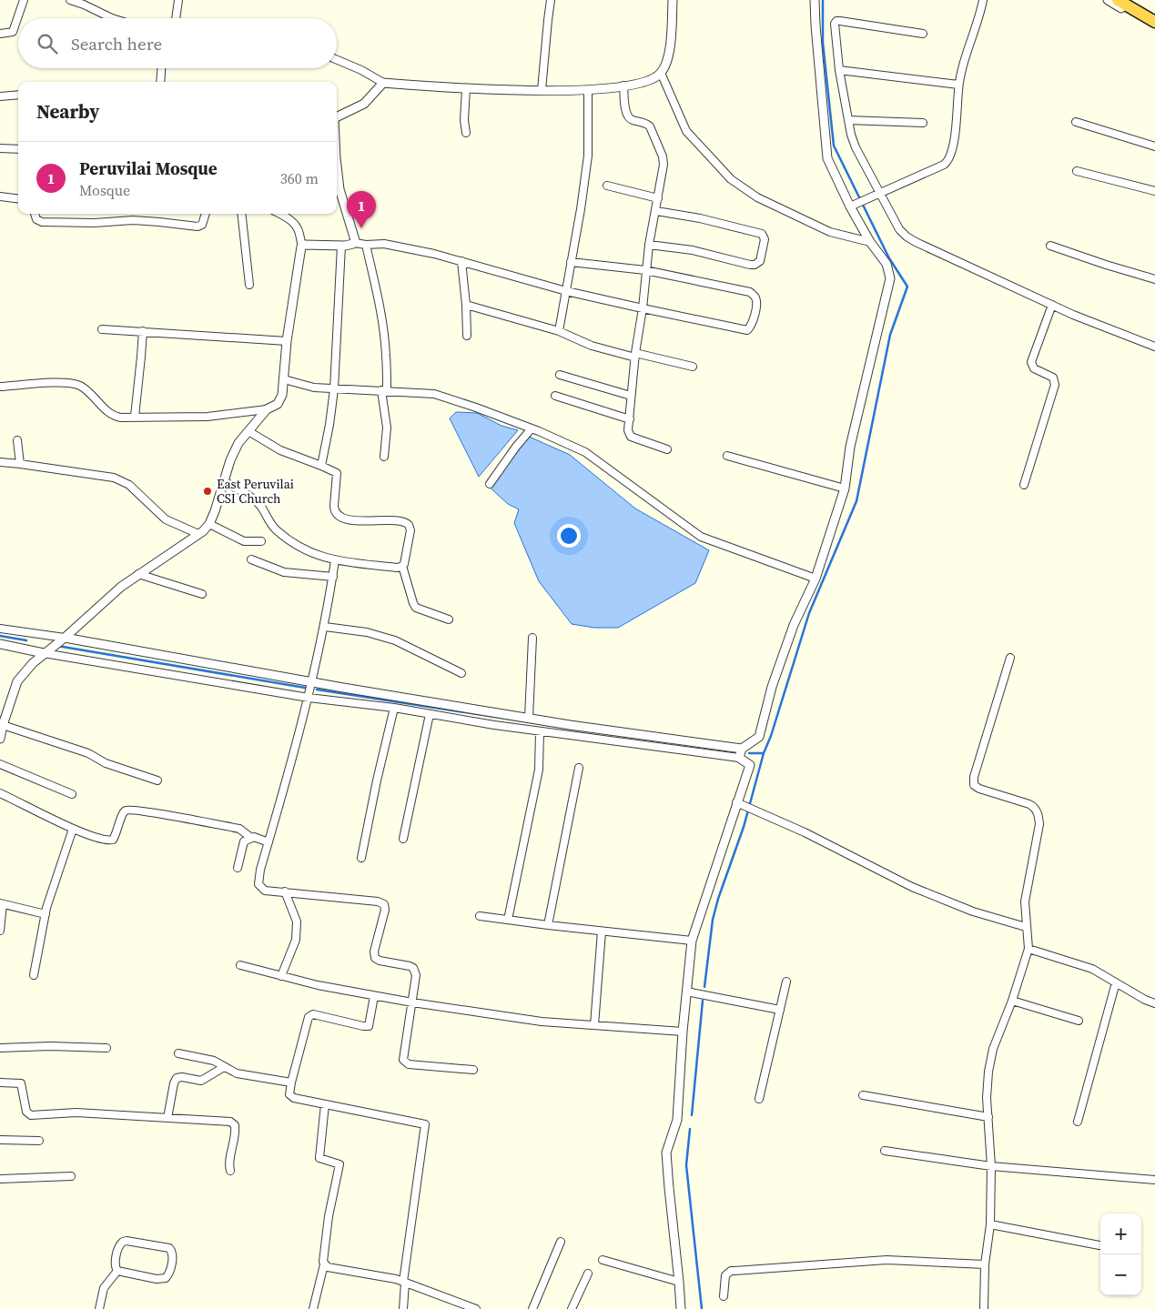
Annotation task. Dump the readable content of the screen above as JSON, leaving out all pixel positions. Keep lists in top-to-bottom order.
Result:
{
  "places": ["East Peruvilai CSI Church"],
  "page": {
    "search": "Search here",
    "heading": "Nearby",
    "list": [
      {
        "mark": "1",
        "name": "Peruvilai Mosque",
        "note": "Mosque",
        "value": "360 m"
      }
    ],
    "pins": "1",
    "map_buttons": ["+", "−"]
  }
}
